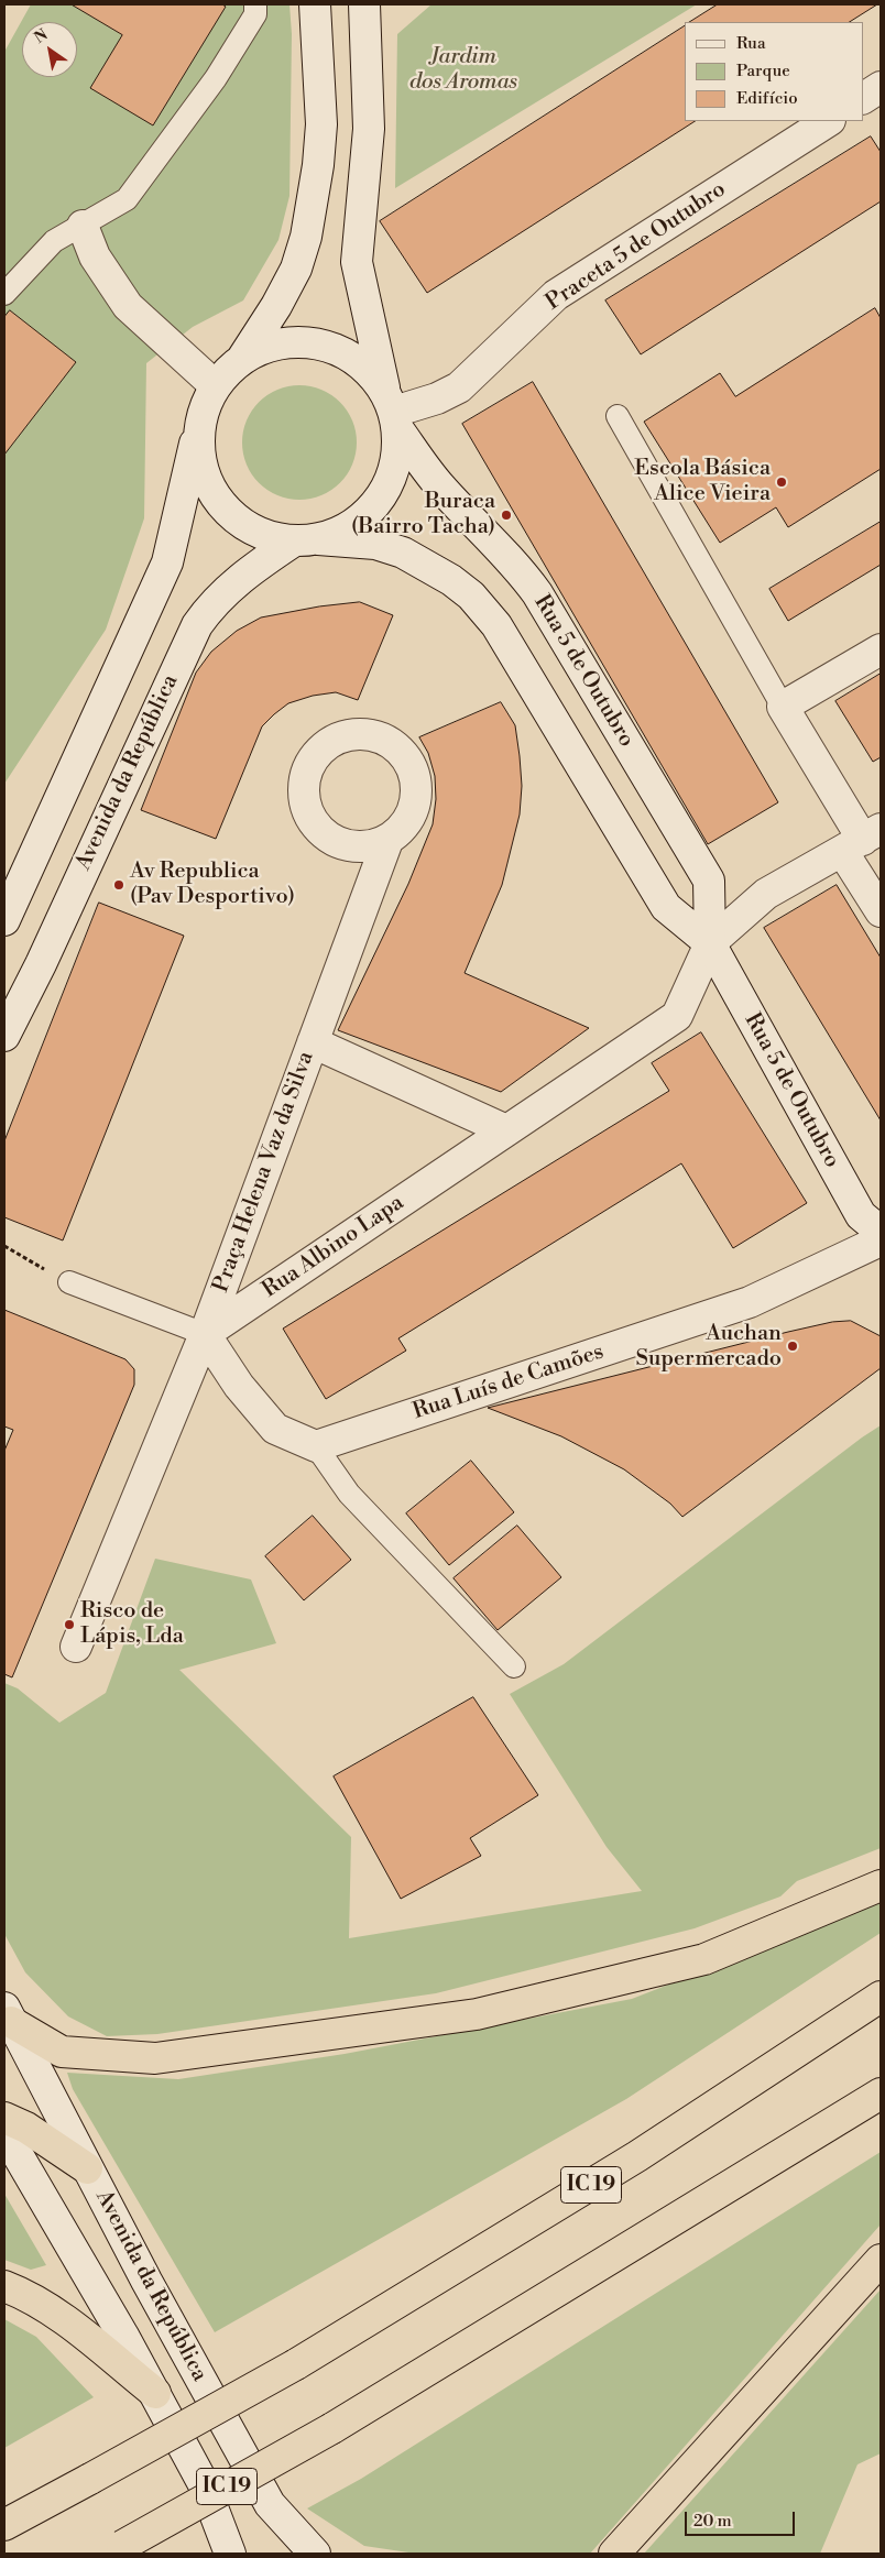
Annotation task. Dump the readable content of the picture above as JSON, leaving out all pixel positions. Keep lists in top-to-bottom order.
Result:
{
  "streets": {
    "highway": ["IC 19"],
    "street": [
      "Praceta 5 de Outubro",
      "Rua 5 de Outubro",
      "Avenida da República",
      "Praça Helena Vaz da Silva",
      "Rua Albino Lapa",
      "Rua Luís de Camões"
    ]
  },
  "crossings": [
    ["Praceta 5 de Outubro", "Rua 5 de Outubro"],
    ["Praceta 5 de Outubro", "Avenida da República"],
    ["Rua 5 de Outubro", "Avenida da República"],
    ["Rua 5 de Outubro", "Rua Albino Lapa"],
    ["Praça Helena Vaz da Silva", "Rua Albino Lapa"]
  ],
  "parks": ["Jardim dos Aromas"],
  "places": [
    "Escola Básica Alice Vieira",
    "Buraca (Bairro Tacha)",
    "Av Republica (Pav Desportivo)",
    "Auchan Supermercado",
    "Risco de Lápis, Lda"
  ],
  "legend": ["Rua", "Parque", "Edifício"],
  "scale_bar": "20 m",
  "north": "top left"
}
